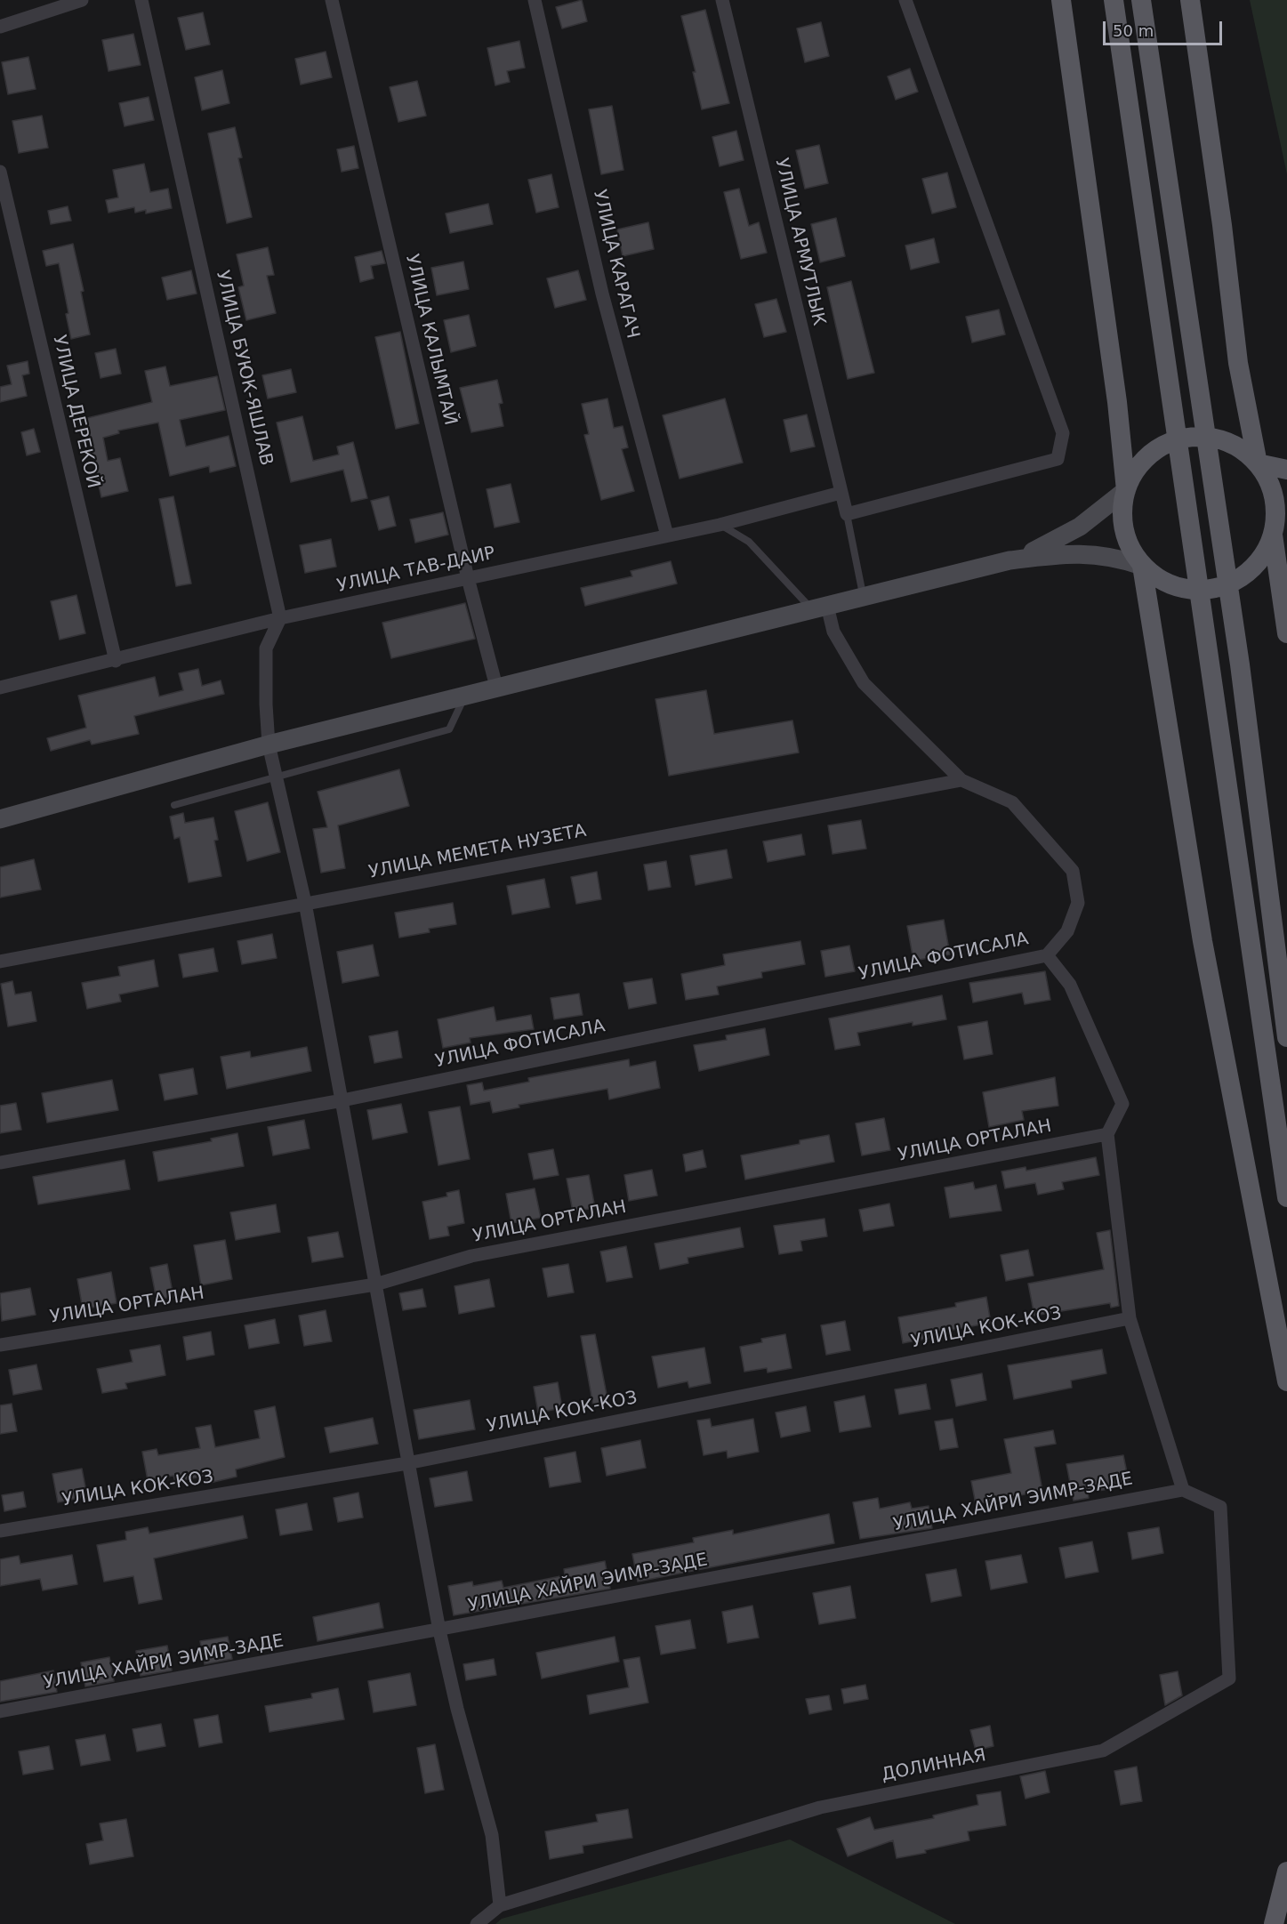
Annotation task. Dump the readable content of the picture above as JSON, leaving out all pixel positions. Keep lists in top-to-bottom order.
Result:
{
  "streets": {
    "street": [
      "УЛИЦА АРМУТЛЫК",
      "УЛИЦА КАРАГАЧ",
      "УЛИЦА КАЛЫМТАЙ",
      "УЛИЦА БУЮК-ЯШЛАВ",
      "УЛИЦА ДЕРЕКОЙ",
      "УЛИЦА ТАВ-ДАИР",
      "УЛИЦА МЕМЕТА НУЗЕТА",
      "УЛИЦА ФОТИСАЛА",
      "УЛИЦА ОРТАЛАН",
      "УЛИЦА КОК-КОЗ",
      "УЛИЦА ХАЙРИ ЭИМР-ЗАДЕ",
      "ДОЛИННАЯ"
    ]
  },
  "crossings": [
    ["УЛИЦА АРМУТЛЫК", "УЛИЦА ТАВ-ДАИР"],
    ["УЛИЦА КАРАГАЧ", "УЛИЦА ТАВ-ДАИР"],
    ["УЛИЦА КАЛЫМТАЙ", "УЛИЦА ТАВ-ДАИР"],
    ["УЛИЦА БУЮК-ЯШЛАВ", "УЛИЦА ТАВ-ДАИР"],
    ["УЛИЦА ДЕРЕКОЙ", "УЛИЦА ТАВ-ДАИР"],
    ["УЛИЦА ХАЙРИ ЭИМР-ЗАДЕ", "ДОЛИННАЯ"]
  ],
  "scale_bar": "50 m"
}
